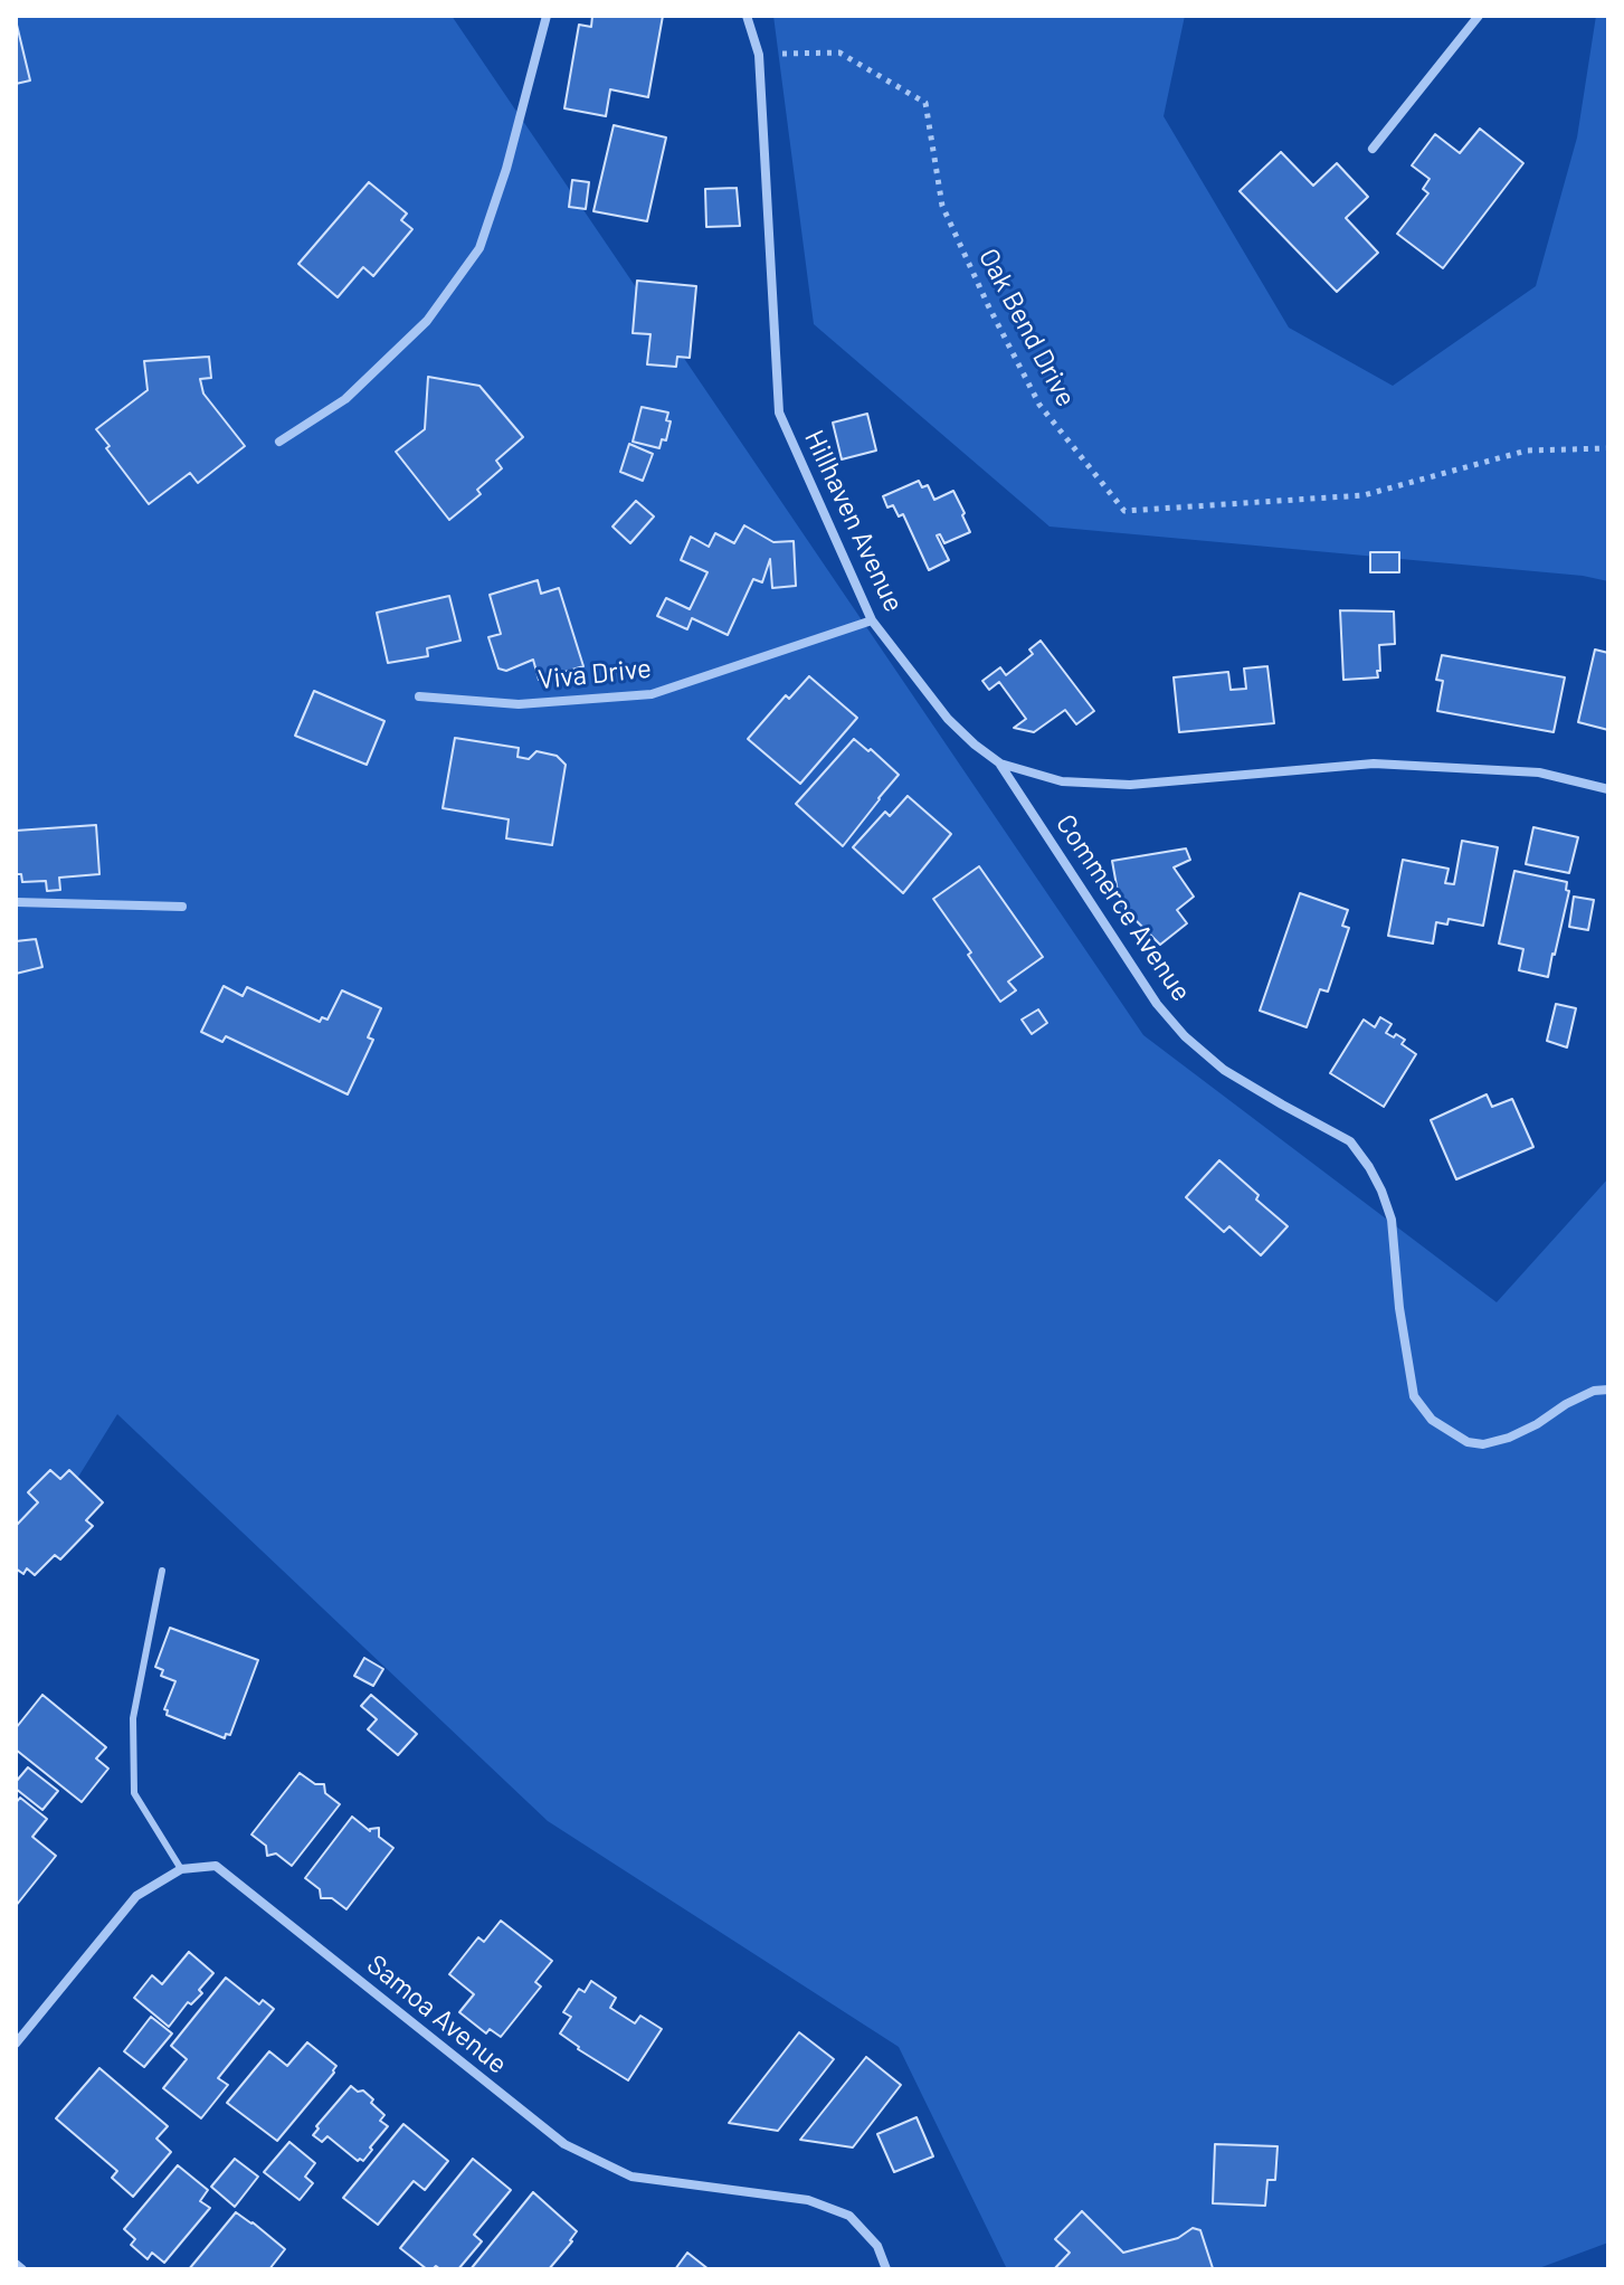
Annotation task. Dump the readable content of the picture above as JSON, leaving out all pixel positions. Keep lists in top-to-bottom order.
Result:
{
  "streets": {
    "street": [
      "Hillhaven Avenue",
      "Viva Drive",
      "Commerce Avenue",
      "Samoa Avenue"
    ],
    "path": ["Oak Bend Drive"]
  },
  "crossings": [
    ["Oak Bend Drive", "Hillhaven Avenue"],
    ["Hillhaven Avenue", "Viva Drive"],
    ["Hillhaven Avenue", "Commerce Avenue"]
  ]
}
